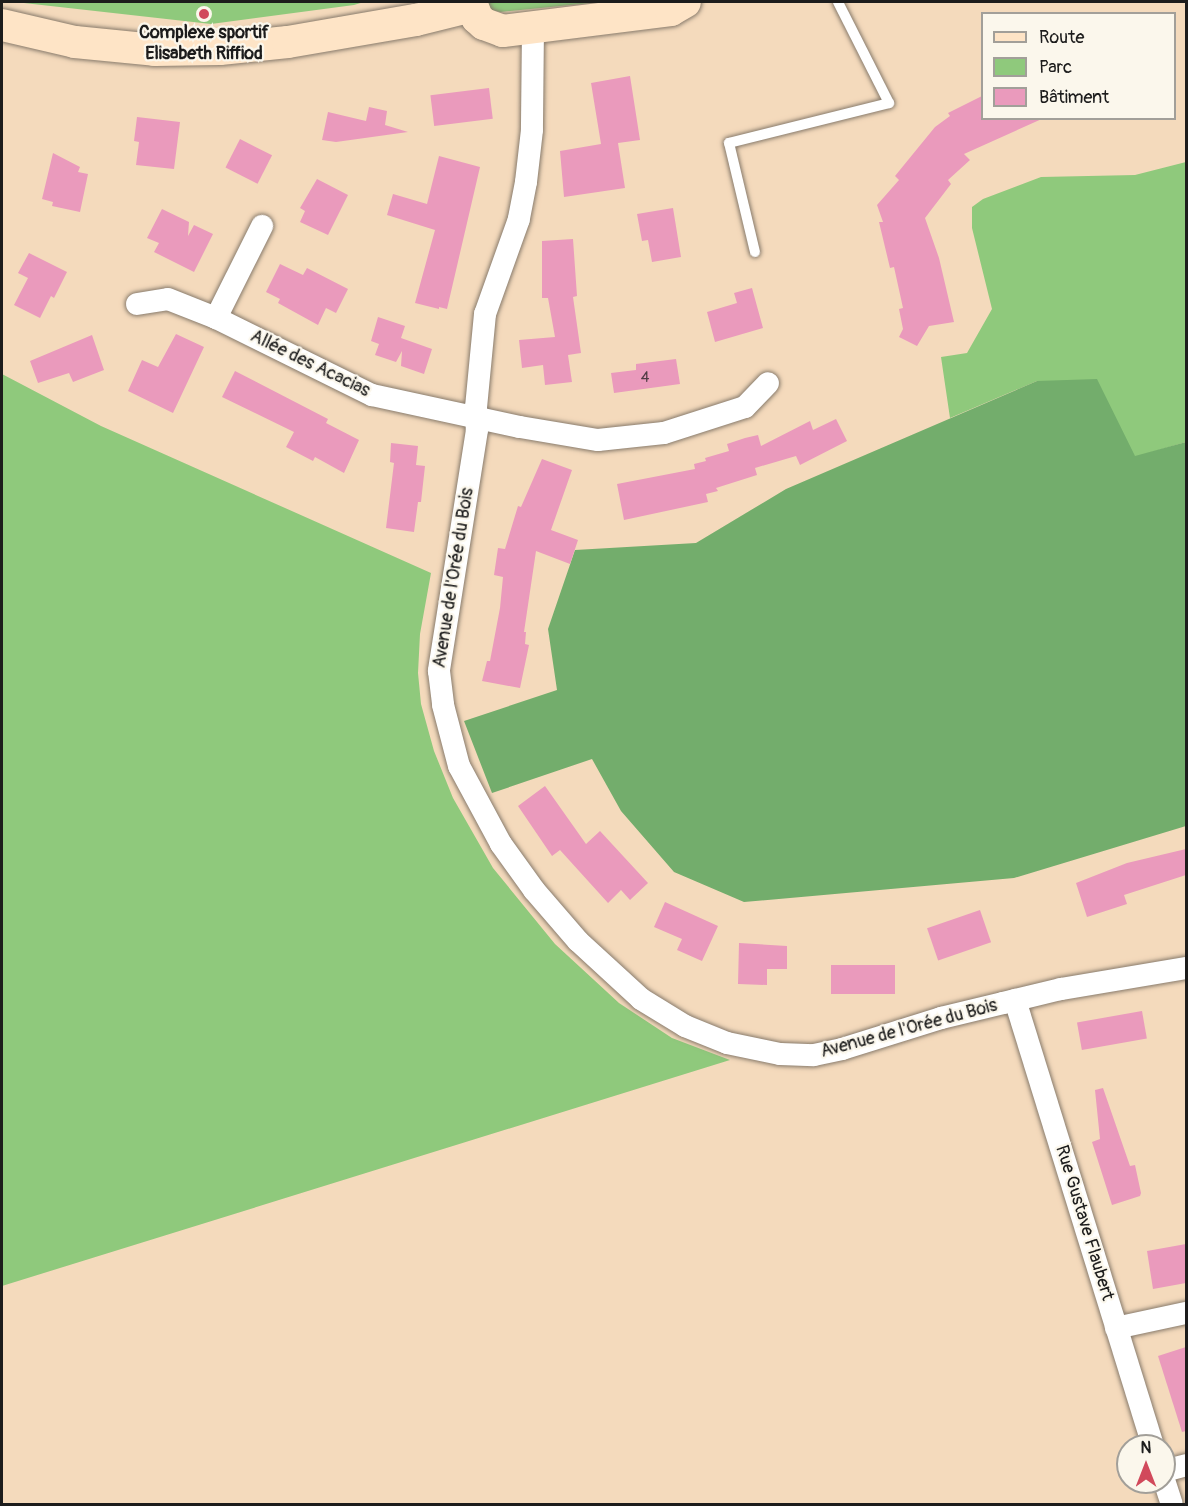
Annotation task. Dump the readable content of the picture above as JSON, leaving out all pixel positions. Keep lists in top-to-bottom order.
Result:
{
  "streets": {
    "street": ["Allée des Acacias", "Avenue de l'Orée du Bois", "Rue Gustave Flaubert"]
  },
  "crossings": [
    ["Allée des Acacias", "Avenue de l'Orée du Bois"],
    ["Avenue de l'Orée du Bois", "Rue Gustave Flaubert"]
  ],
  "places": ["Complexe sportif Elisabeth Riffiod"],
  "house_numbers": ["4"],
  "legend": ["Route", "Parc", "Bâtiment"],
  "north": "top"
}
